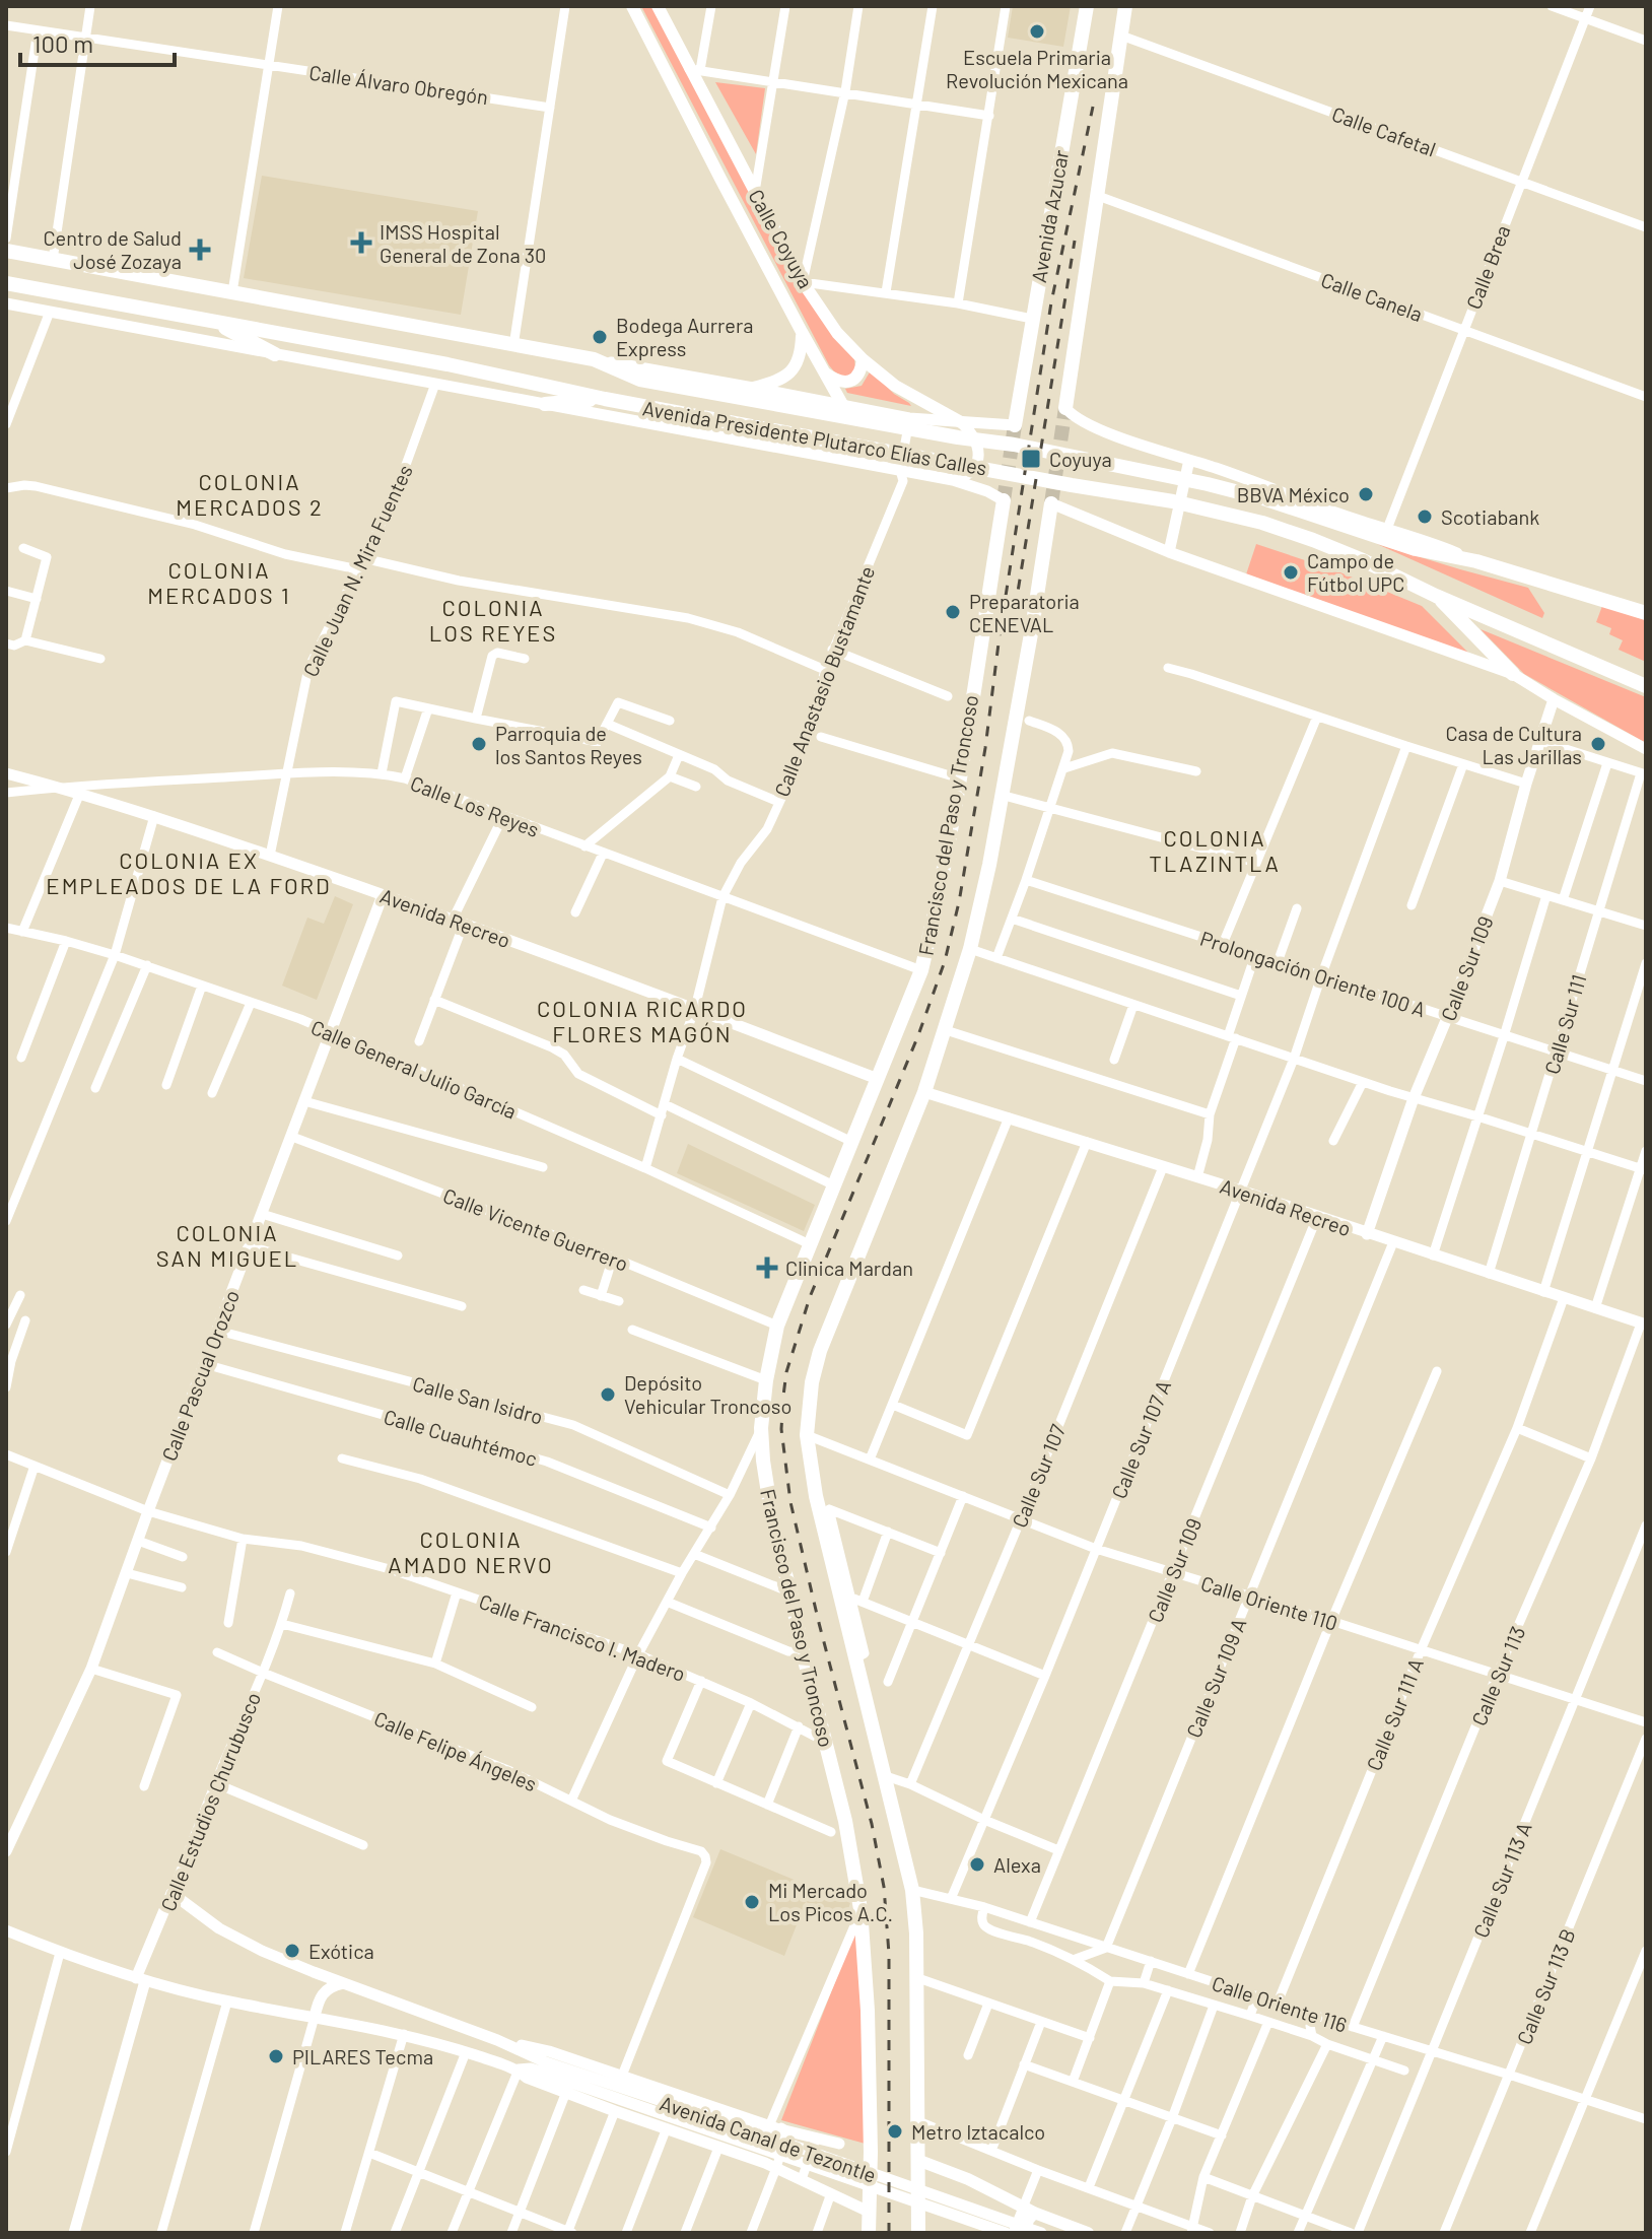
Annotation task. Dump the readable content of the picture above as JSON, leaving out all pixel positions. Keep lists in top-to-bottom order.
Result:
{
  "streets": {
    "main road": [
      "Avenida Azucar",
      "Calle Coyuya",
      "Avenida Presidente Plutarco Elías Calles",
      "Francisco del Paso y Troncoso"
    ],
    "street": [
      "Calle Álvaro Obregón",
      "Calle Cafetal",
      "Calle Brea",
      "Calle Canela",
      "Calle Juan N. Mira Fuentes",
      "Calle Anastasio Bustamante",
      "Calle Los Reyes",
      "Avenida Recreo",
      "Calle Sur 109",
      "Prolongación Oriente 100 A",
      "Calle Sur 111",
      "Calle General Julio García",
      "Calle Vicente Guerrero",
      "Calle Pascual Orozco",
      "Calle San Isidro",
      "Calle Cuauhtémoc",
      "Calle Sur 107 A",
      "Calle Sur 107",
      "Calle Oriente 110",
      "Calle Francisco I. Madero",
      "Calle Sur 113",
      "Calle Sur 109 A",
      "Calle Sur 111 A",
      "Calle Felipe Ángeles",
      "Calle Estudios Churubusco",
      "Calle Sur 113 A",
      "Calle Sur 113 B",
      "Calle Oriente 116",
      "Avenida Canal de Tezontle"
    ]
  },
  "crossings": [
    ["Calle Cafetal", "Calle Brea"],
    ["Avenida Azucar", "Avenida Presidente Plutarco Elías Calles"],
    ["Calle Coyuya", "Avenida Presidente Plutarco Elías Calles"],
    ["Calle Coyuya", "Calle Anastasio Bustamante"],
    ["Calle Brea", "Calle Canela"],
    ["Calle Brea", "Avenida Presidente Plutarco Elías Calles"],
    ["Avenida Presidente Plutarco Elías Calles", "Calle Juan N. Mira Fuentes"],
    ["Avenida Presidente Plutarco Elías Calles", "Calle Anastasio Bustamante"],
    ["Avenida Presidente Plutarco Elías Calles", "Francisco del Paso y Troncoso"],
    ["Calle Juan N. Mira Fuentes", "Calle Los Reyes"],
    ["Calle Juan N. Mira Fuentes", "Avenida Recreo"],
    ["Calle Anastasio Bustamante", "Calle Los Reyes"],
    ["Calle Anastasio Bustamante", "Avenida Recreo"],
    ["Calle Anastasio Bustamante", "Calle General Julio García"],
    ["Calle Los Reyes", "Francisco del Paso y Troncoso"],
    ["Calle Los Reyes", "Avenida Recreo"],
    ["Francisco del Paso y Troncoso", "Avenida Recreo"],
    ["Francisco del Paso y Troncoso", "Calle General Julio García"],
    ["Francisco del Paso y Troncoso", "Calle Vicente Guerrero"],
    ["Francisco del Paso y Troncoso", "Calle Oriente 110"],
    ["Francisco del Paso y Troncoso", "Calle Francisco I. Madero"],
    ["Francisco del Paso y Troncoso", "Calle Oriente 116"],
    ["Francisco del Paso y Troncoso", "Avenida Canal de Tezontle"],
    ["Avenida Recreo", "Calle Sur 109"],
    ["Avenida Recreo", "Calle Sur 111"],
    ["Avenida Recreo", "Calle Pascual Orozco"],
    ["Avenida Recreo", "Calle Sur 107 A"],
    ["Avenida Recreo", "Calle Sur 107"],
    ["Avenida Recreo", "Calle Sur 113"],
    ["Avenida Recreo", "Calle Sur 109 A"],
    ["Avenida Recreo", "Calle Sur 111 A"],
    ["Calle Sur 109", "Prolongación Oriente 100 A"],
    ["Calle Sur 109", "Calle Oriente 110"],
    ["Calle Sur 109", "Calle Oriente 116"],
    ["Prolongación Oriente 100 A", "Calle Sur 111"],
    ["Prolongación Oriente 100 A", "Calle Sur 107 A"],
    ["Calle General Julio García", "Calle Pascual Orozco"],
    ["Calle Vicente Guerrero", "Calle Pascual Orozco"],
    ["Calle Pascual Orozco", "Calle San Isidro"],
    ["Calle Pascual Orozco", "Calle Cuauhtémoc"],
    ["Calle Pascual Orozco", "Calle Francisco I. Madero"],
    ["Calle Sur 107 A", "Calle Oriente 110"],
    ["Calle Sur 107 A", "Calle Oriente 116"],
    ["Calle Sur 107", "Calle Oriente 110"],
    ["Calle Oriente 110", "Calle Sur 113"],
    ["Calle Oriente 110", "Calle Sur 109 A"],
    ["Calle Oriente 110", "Calle Sur 111 A"],
    ["Calle Oriente 110", "Calle Sur 113 A"],
    ["Calle Sur 113", "Calle Oriente 116"],
    ["Calle Sur 109 A", "Calle Oriente 116"],
    ["Calle Sur 111 A", "Calle Oriente 116"],
    ["Calle Felipe Ángeles", "Calle Estudios Churubusco"],
    ["Calle Felipe Ángeles", "Avenida Canal de Tezontle"],
    ["Calle Estudios Churubusco", "Avenida Canal de Tezontle"],
    ["Calle Sur 113 A", "Calle Oriente 116"],
    ["Calle Sur 113 B", "Calle Oriente 116"]
  ],
  "districts": [
    "COLONIA MERCADOS 2",
    "COLONIA MERCADOS 1",
    "COLONIA LOS REYES",
    "COLONIA TLAZINTLA",
    "COLONIA EX EMPLEADOS DE LA FORD",
    "COLONIA RICARDO FLORES MAGÓN",
    "COLONIA SAN MIGUEL",
    "COLONIA AMADO NERVO"
  ],
  "places": {
    "other": [
      "Escuela Primaria Revolución Mexicana",
      "Bodega Aurrera Express",
      "BBVA México",
      "Scotiabank",
      "Campo de Fútbol UPC",
      "Preparatoria CENEVAL",
      "Parroquia de los Santos Reyes",
      "Casa de Cultura Las Jarillas",
      "Depósito Vehicular Troncoso",
      "Alexa",
      "Mi Mercado Los Picos A.C.",
      "Exótica",
      "PILARES Tecma",
      "Metro Iztacalco"
    ],
    "health": ["IMSS Hospital General de Zona 30", "Centro de Salud José Zozaya", "Clinica Mardan"],
    "transit": ["Coyuya"]
  },
  "scale_bar": "100 m"
}
